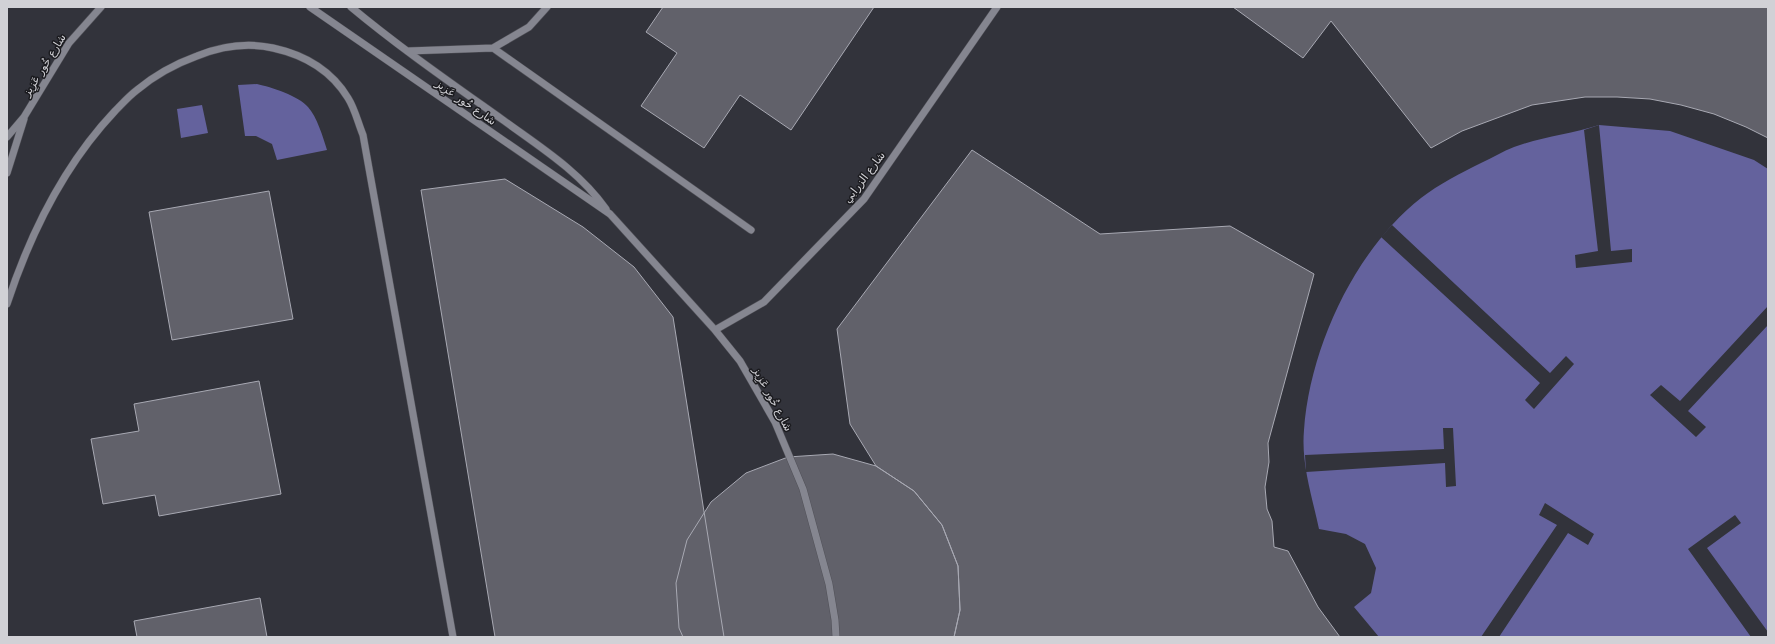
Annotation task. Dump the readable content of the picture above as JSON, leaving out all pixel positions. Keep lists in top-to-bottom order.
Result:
{
  "streets": {
    "street": ["شارع خُور عَزِيز", "شارع الزرابي"]
  },
  "crossings": [
    ["شارع خُور عَزِيز", "شارع الزرابي"]
  ]
}
